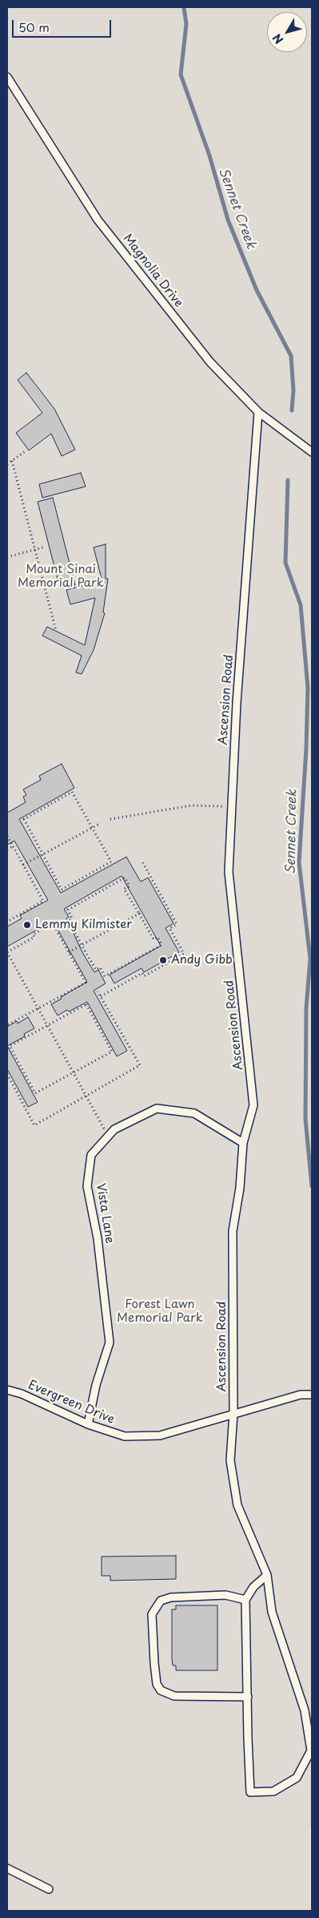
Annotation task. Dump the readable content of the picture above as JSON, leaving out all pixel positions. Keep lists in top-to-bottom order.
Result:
{
  "streets": {
    "lane": [
      "Magnolia Drive",
      "Ascension Road",
      "Vista Lane",
      "Evergreen Drive"
    ]
  },
  "crossings": [
    ["Magnolia Drive", "Ascension Road"],
    ["Ascension Road", "Vista Lane"],
    ["Ascension Road", "Evergreen Drive"],
    ["Vista Lane", "Evergreen Drive"]
  ],
  "water": ["Sennet Creek"],
  "parks": ["Mount Sinai Memorial Park", "Forest Lawn Memorial Park"],
  "places": ["Lemmy Kilmister", "Andy Gibb"],
  "scale_bar": "50 m",
  "north": "bottom left"
}
